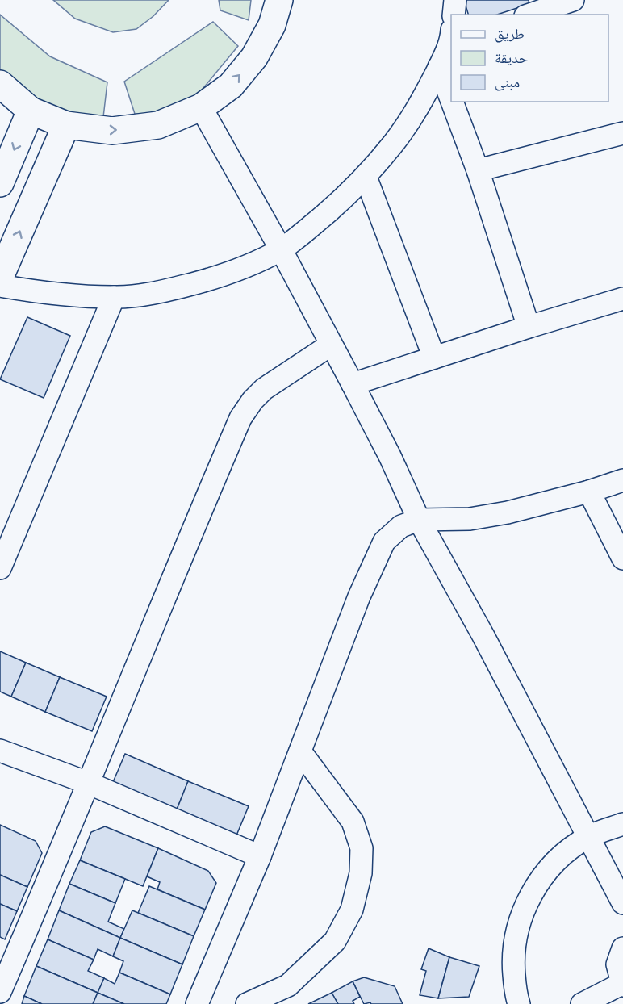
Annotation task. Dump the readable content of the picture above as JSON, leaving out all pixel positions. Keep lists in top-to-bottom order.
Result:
{
  "legend": ["طريق", "حديقة", "مبنى"]
}
